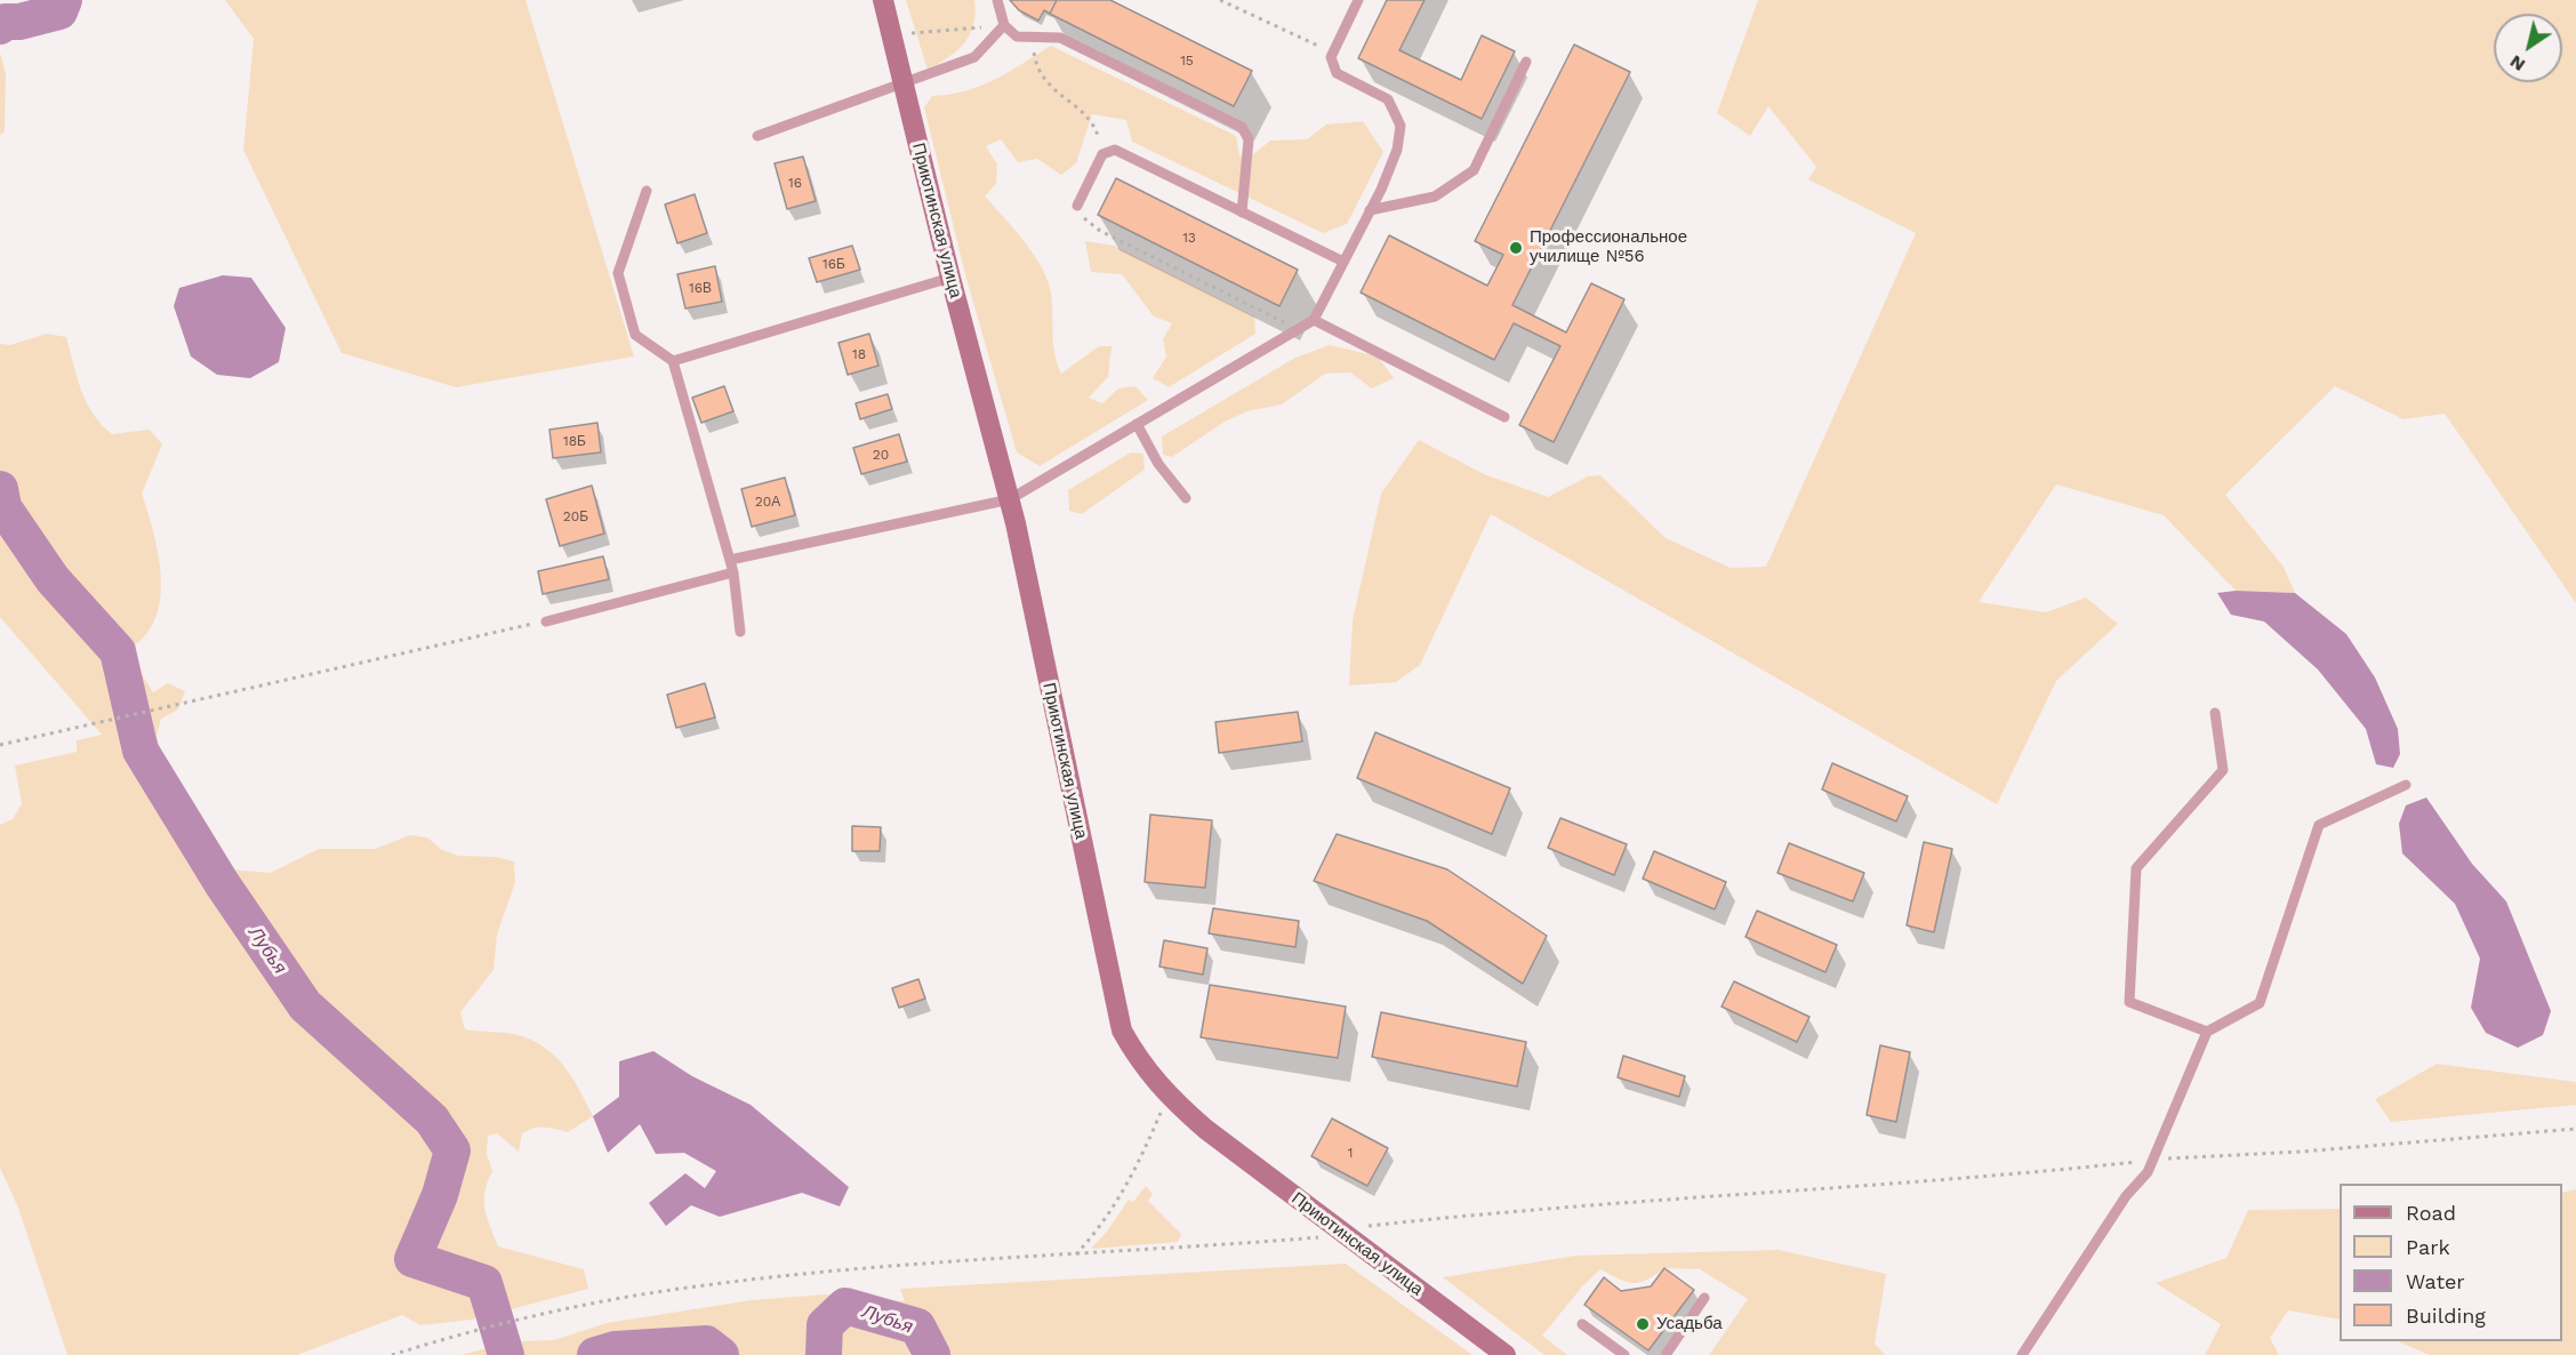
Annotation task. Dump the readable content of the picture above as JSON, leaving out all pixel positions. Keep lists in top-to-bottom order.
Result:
{
  "streets": {
    "street": ["Приютинская улица"]
  },
  "water": ["Лубья"],
  "places": ["Профессиональное училище №56", "Усадьба"],
  "house_numbers": [
    "15",
    "16",
    "13",
    "16Б",
    "16В",
    "18",
    "18Б",
    "20",
    "20А",
    "20Б",
    "1"
  ],
  "legend": [
    "Road",
    "Park",
    "Water",
    "Building"
  ],
  "north": "bottom left"
}
